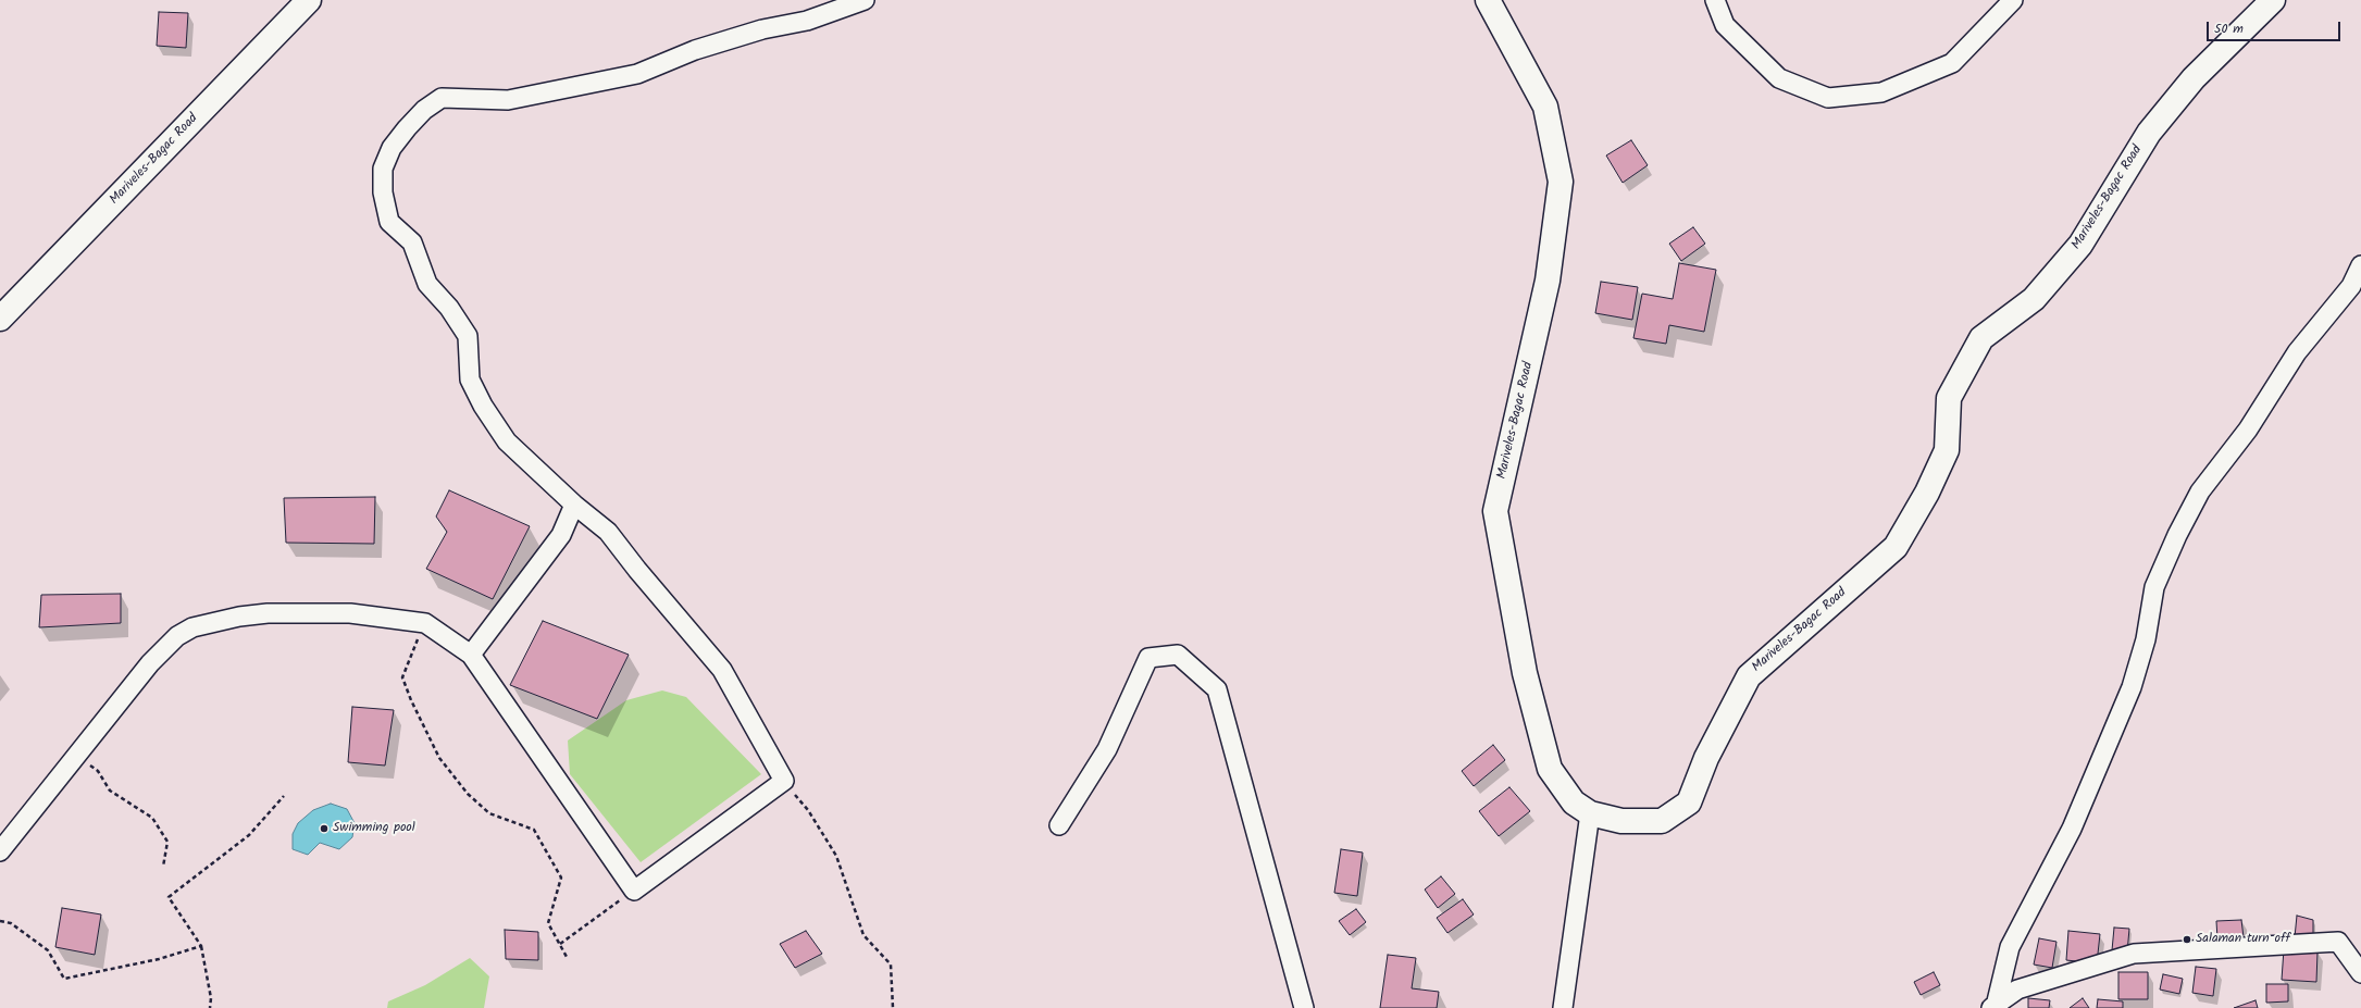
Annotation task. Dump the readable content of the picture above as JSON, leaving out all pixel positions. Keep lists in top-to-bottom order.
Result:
{
  "streets": {
    "main road": ["Mariveles-Bagac Road"]
  },
  "places": ["Swimming pool", "Salaman turn off"],
  "scale_bar": "50 m"
}
